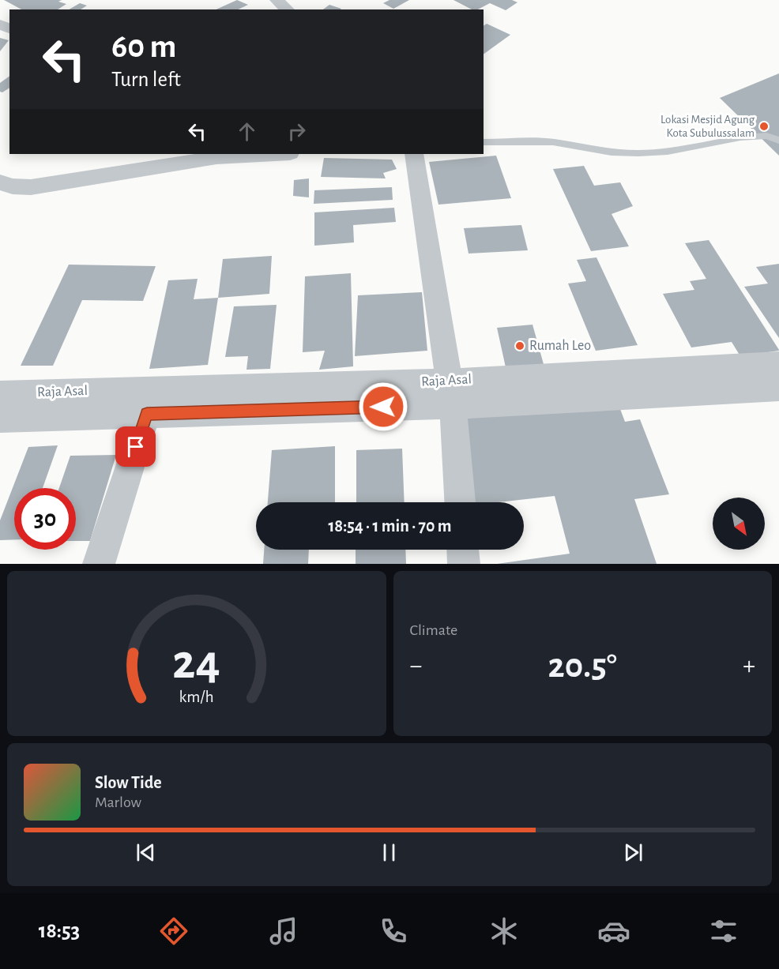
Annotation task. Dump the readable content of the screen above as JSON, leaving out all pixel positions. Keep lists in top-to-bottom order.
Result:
{
  "streets": {
    "street": ["Raja Asal"]
  },
  "places": ["Lokasi Mesjid Agung Kota Subulussalam", "Rumah Leo"],
  "north": "bottom right",
  "page": {
    "turn": ["60 m", "Turn left"],
    "limit": "30",
    "trip": "18:54 · 1 min · 70 m",
    "tile": "Climate",
    "heat": ["−", "20.5°", "+"],
    "song": ["Slow Tide", "Marlow"],
    "tabs": "18:53",
    "gauge": ["24", "km/h"]
  }
}
